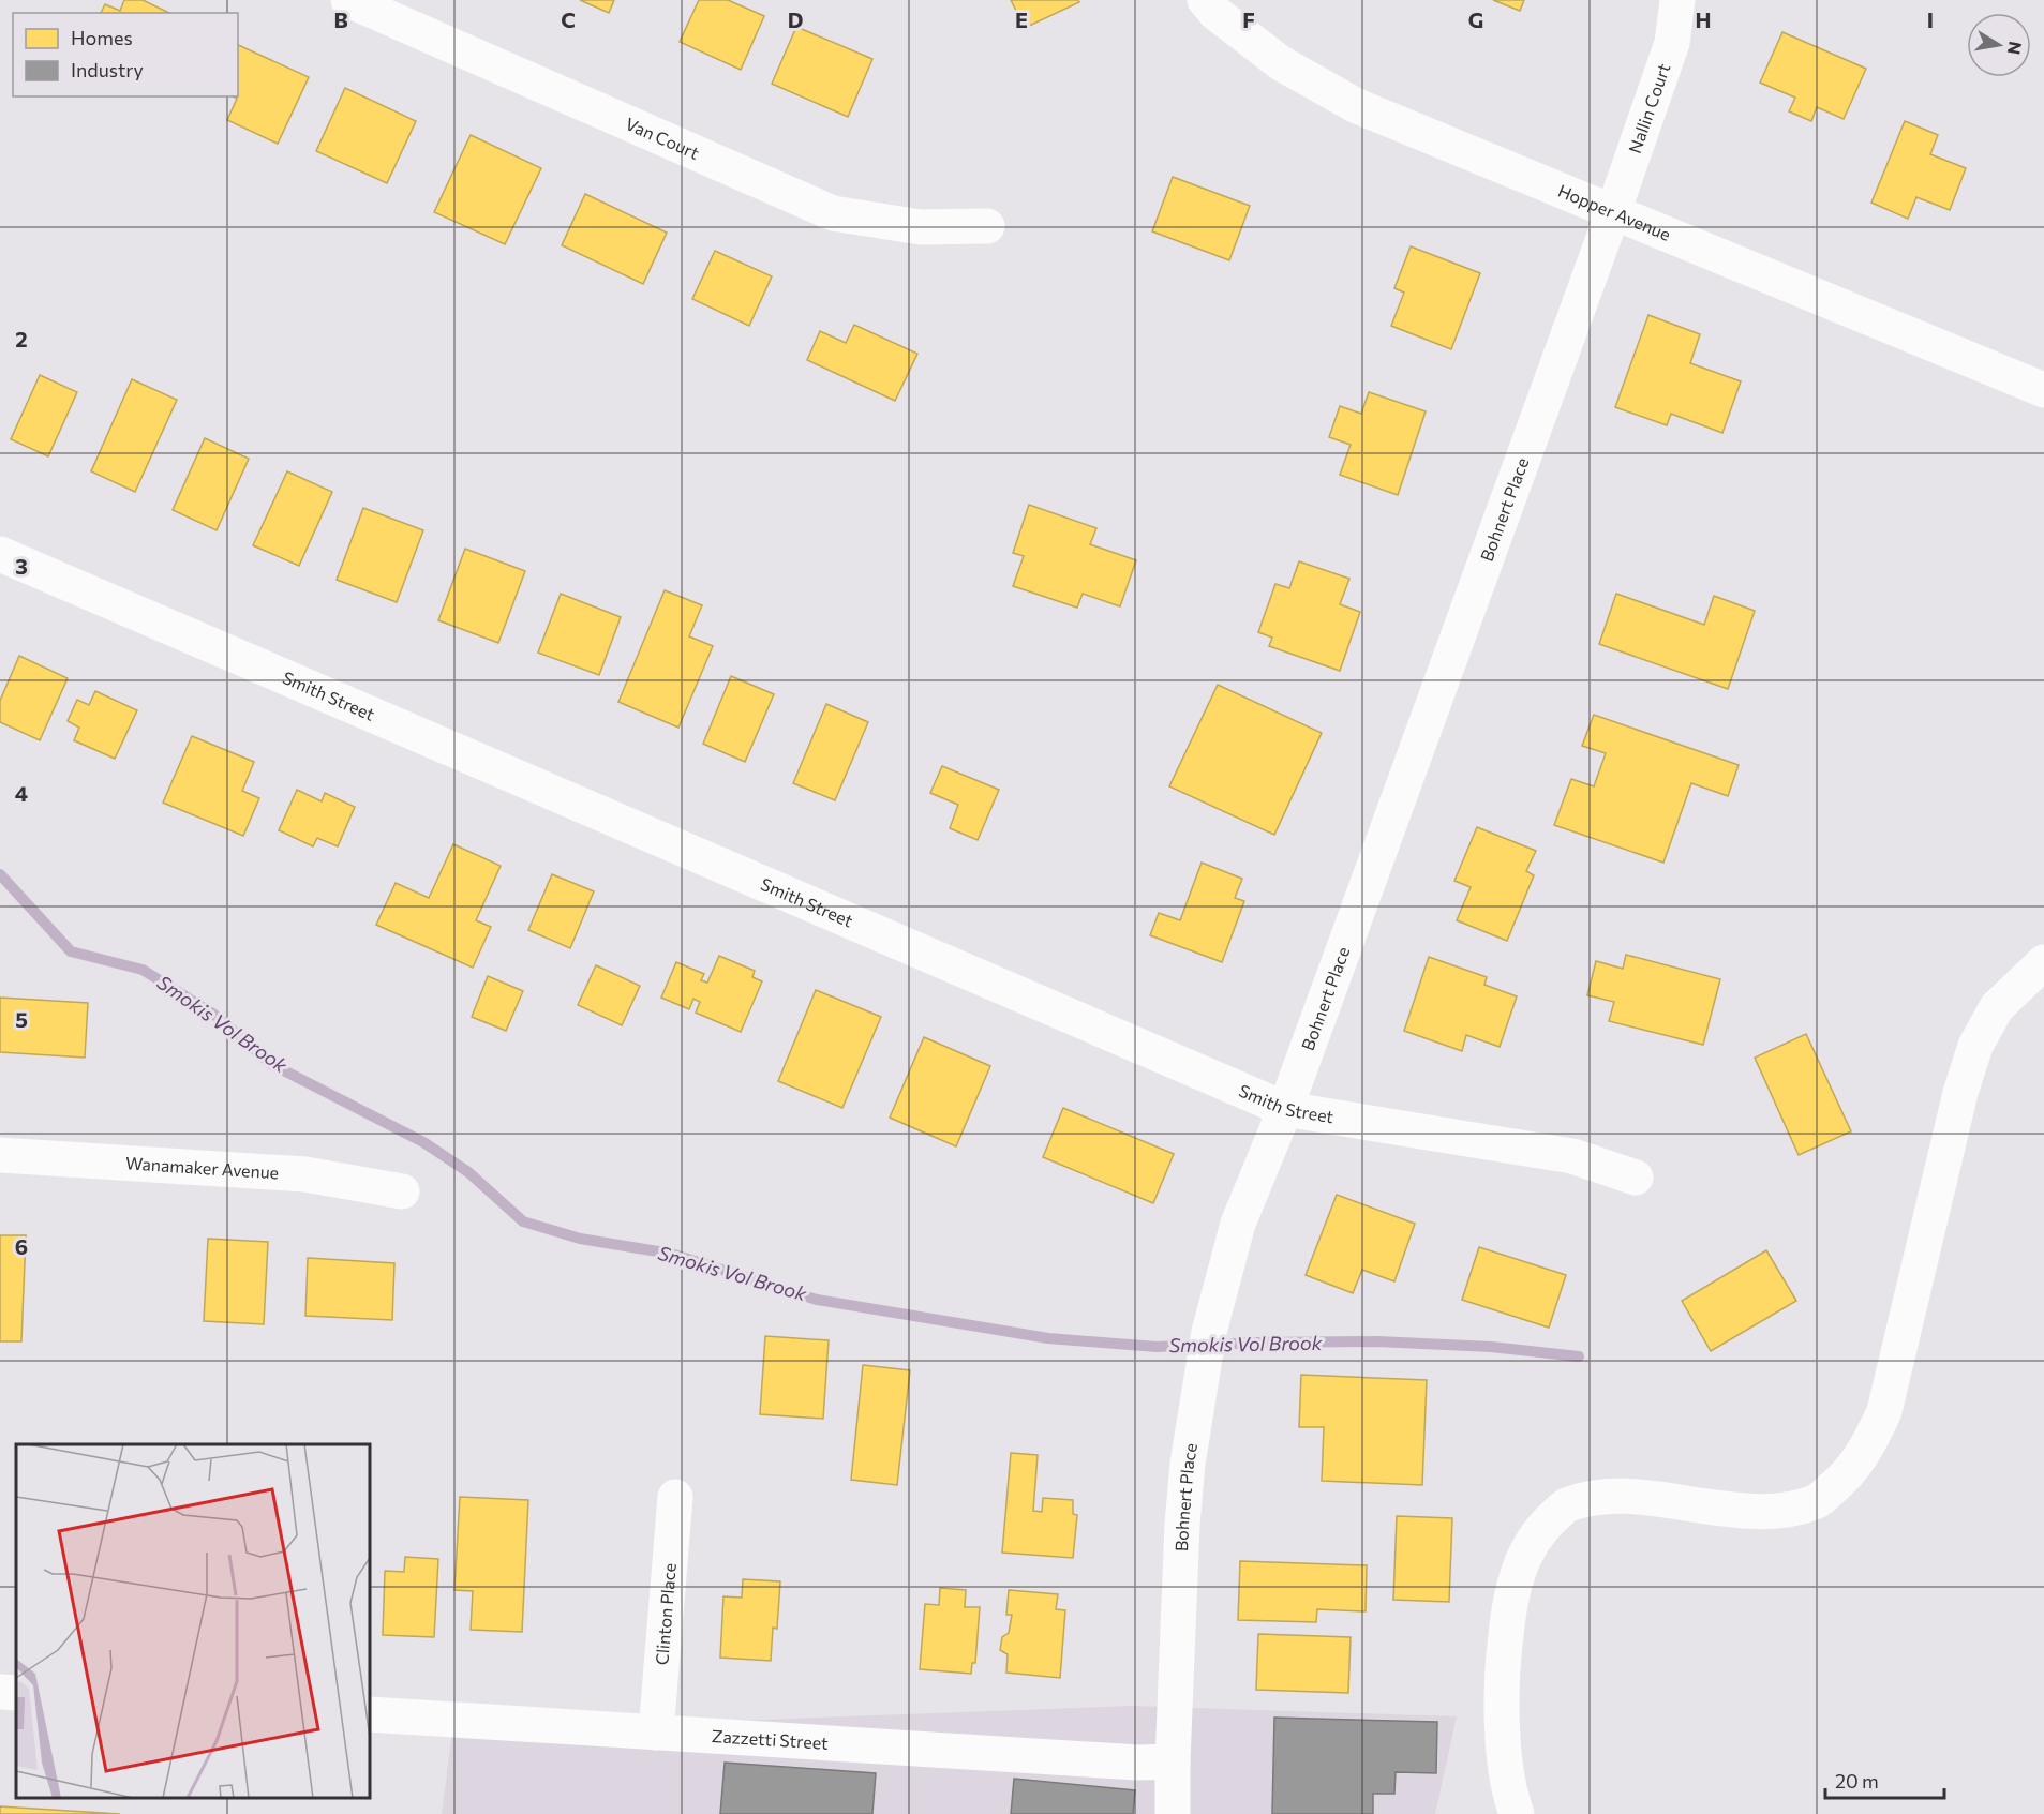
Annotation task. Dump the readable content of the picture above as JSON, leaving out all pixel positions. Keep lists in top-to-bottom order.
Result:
{
  "streets": {
    "street": [
      "Nallin Court",
      "Van Court",
      "Hopper Avenue",
      "Bohnert Place",
      "Smith Street",
      "Wanamaker Avenue",
      "Clinton Place",
      "Zazzetti Street"
    ]
  },
  "crossings": [
    ["Nallin Court", "Hopper Avenue"],
    ["Nallin Court", "Bohnert Place"],
    ["Hopper Avenue", "Bohnert Place"],
    ["Bohnert Place", "Smith Street"],
    ["Bohnert Place", "Zazzetti Street"],
    ["Clinton Place", "Zazzetti Street"]
  ],
  "water": ["Smokis Vol Brook"],
  "legend": ["Homes", "Industry"],
  "scale_bar": "20 m",
  "north": "right",
  "grid": {
    "columns": [
      "B",
      "C",
      "D",
      "E",
      "F",
      "G",
      "H",
      "I"
    ],
    "rows": [
      "2",
      "3",
      "4",
      "5",
      "6"
    ]
  }
}
